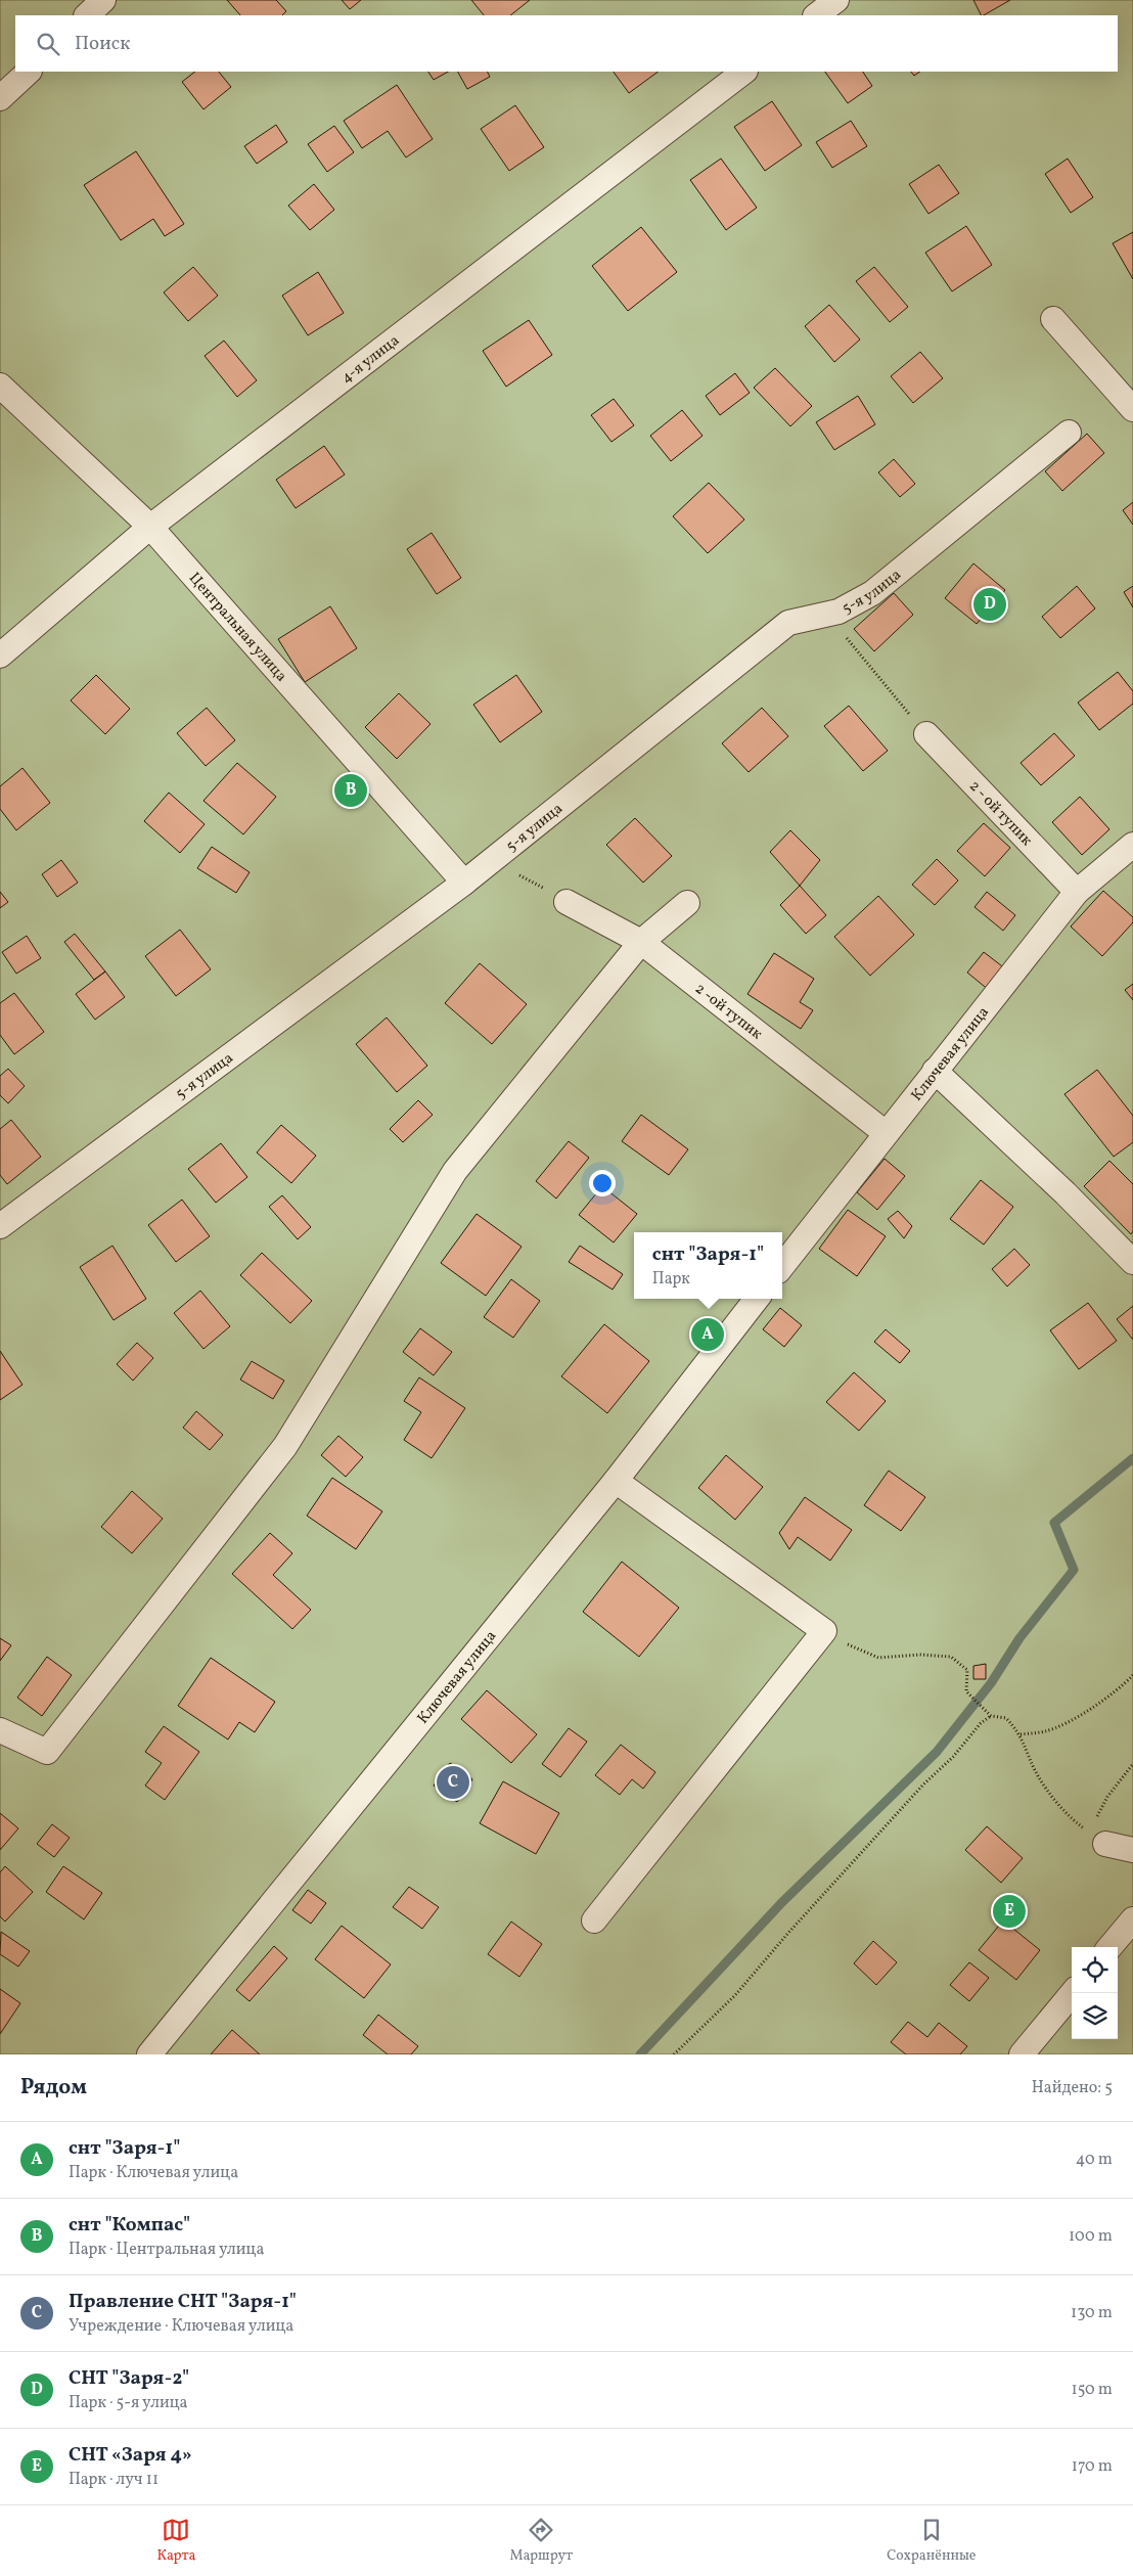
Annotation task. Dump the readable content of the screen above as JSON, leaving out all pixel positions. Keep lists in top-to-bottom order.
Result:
{
  "streets": {
    "street": [
      "4-я улица",
      "5-я улица",
      "Центральная улица",
      "2 - ой тупик",
      "2 -ой тупик",
      "Ключевая улица"
    ]
  },
  "crossings": [
    ["4-я улица", "Центральная улица"],
    ["5-я улица", "Центральная улица"],
    ["2 - ой тупик", "Ключевая улица"],
    ["2 -ой тупик", "Ключевая улица"]
  ],
  "page": {
    "search": "Поиск",
    "pins": [
      "D",
      "B",
      "A",
      "C",
      "E"
    ],
    "popup": ["снт \"Заря-1\"", "Парк"],
    "heading": ["Рядом", "Найдено: 5"],
    "list": [
      {
        "mark": "A",
        "name": "снт \"Заря-1\"",
        "note": "Парк · Ключевая улица",
        "value": "40 m"
      },
      {
        "mark": "B",
        "name": "снт \"Компас\"",
        "note": "Парк · Центральная улица",
        "value": "100 m"
      },
      {
        "mark": "C",
        "name": "Правление СНТ \"Заря-1\"",
        "note": "Учреждение · Ключевая улица",
        "value": "130 m"
      },
      {
        "mark": "D",
        "name": "СНТ \"Заря-2\"",
        "note": "Парк · 5-я улица",
        "value": "150 m"
      },
      {
        "mark": "E",
        "name": "СНТ «Заря 4»",
        "note": "Парк · луч 11",
        "value": "170 m"
      }
    ],
    "nav": ["Карта", "Маршрут", "Сохранённые"]
  }
}
